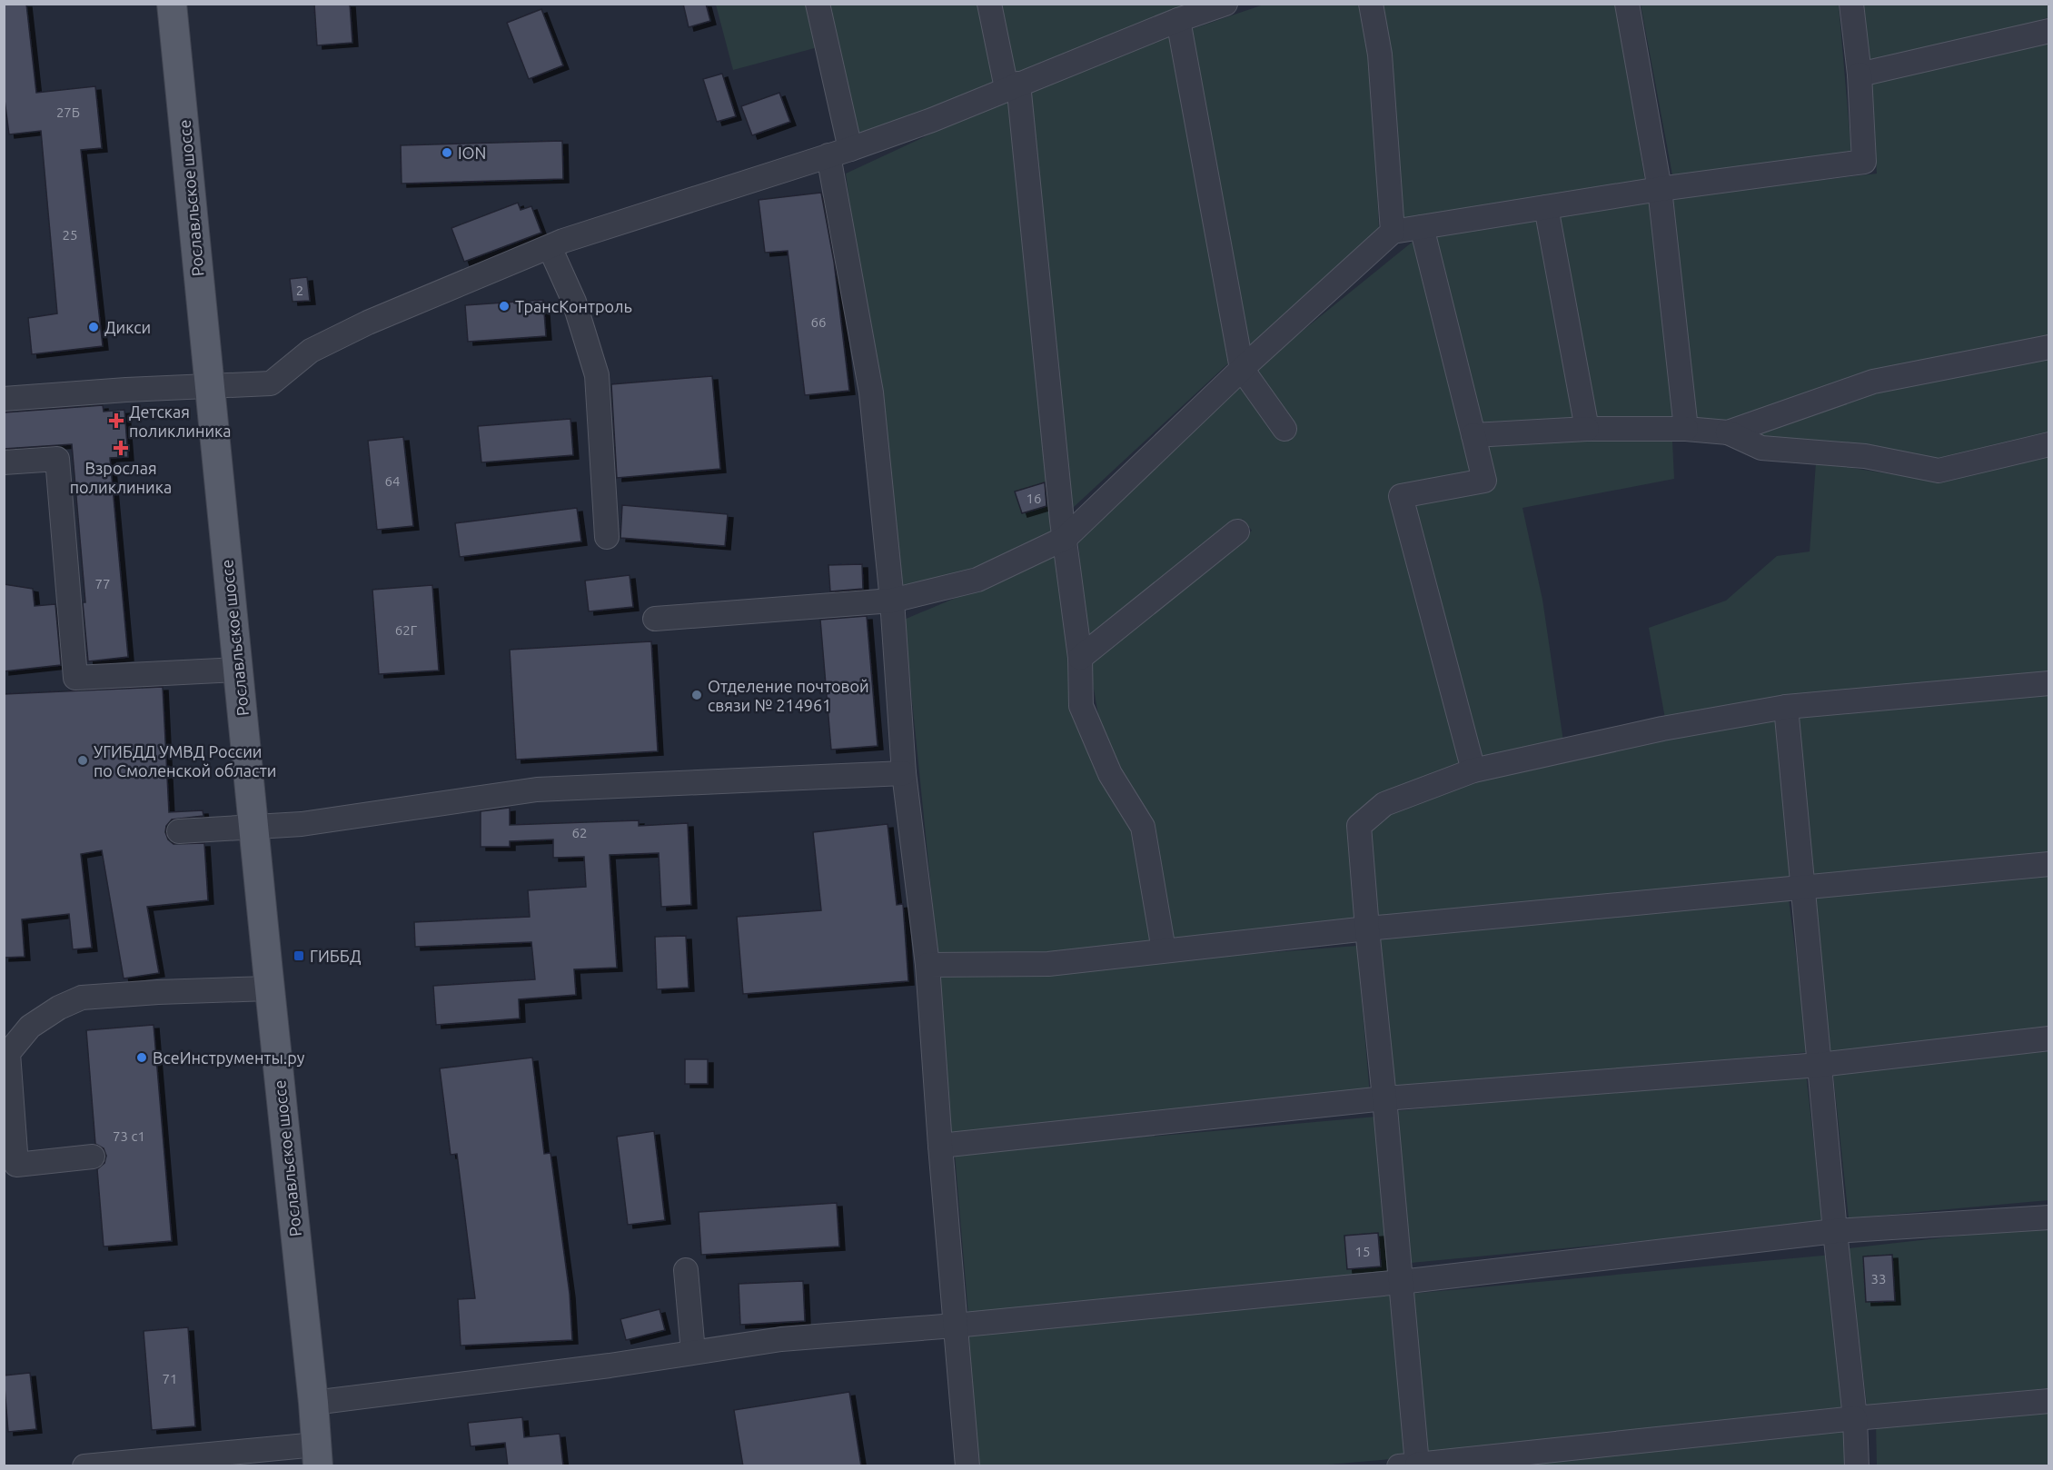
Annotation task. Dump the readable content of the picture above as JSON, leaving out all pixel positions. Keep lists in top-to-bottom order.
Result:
{
  "streets": {
    "main road": ["Рославльское шоссе"]
  },
  "places": {
    "other": [
      "ION",
      "ТрансКонтроль",
      "Дикси",
      "Отделение почтовой связи № 214961",
      "УГИБДД УМВД России по Смоленской области",
      "ВсеИнструменты.ру"
    ],
    "health": ["Детская поликлиника", "Взрослая поликлиника"],
    "transit": ["ГИББД"]
  },
  "house_numbers": [
    "27Б",
    "25",
    "2",
    "66",
    "64",
    "16",
    "77",
    "62Г",
    "62",
    "73 с1",
    "15",
    "33",
    "71"
  ]
}
